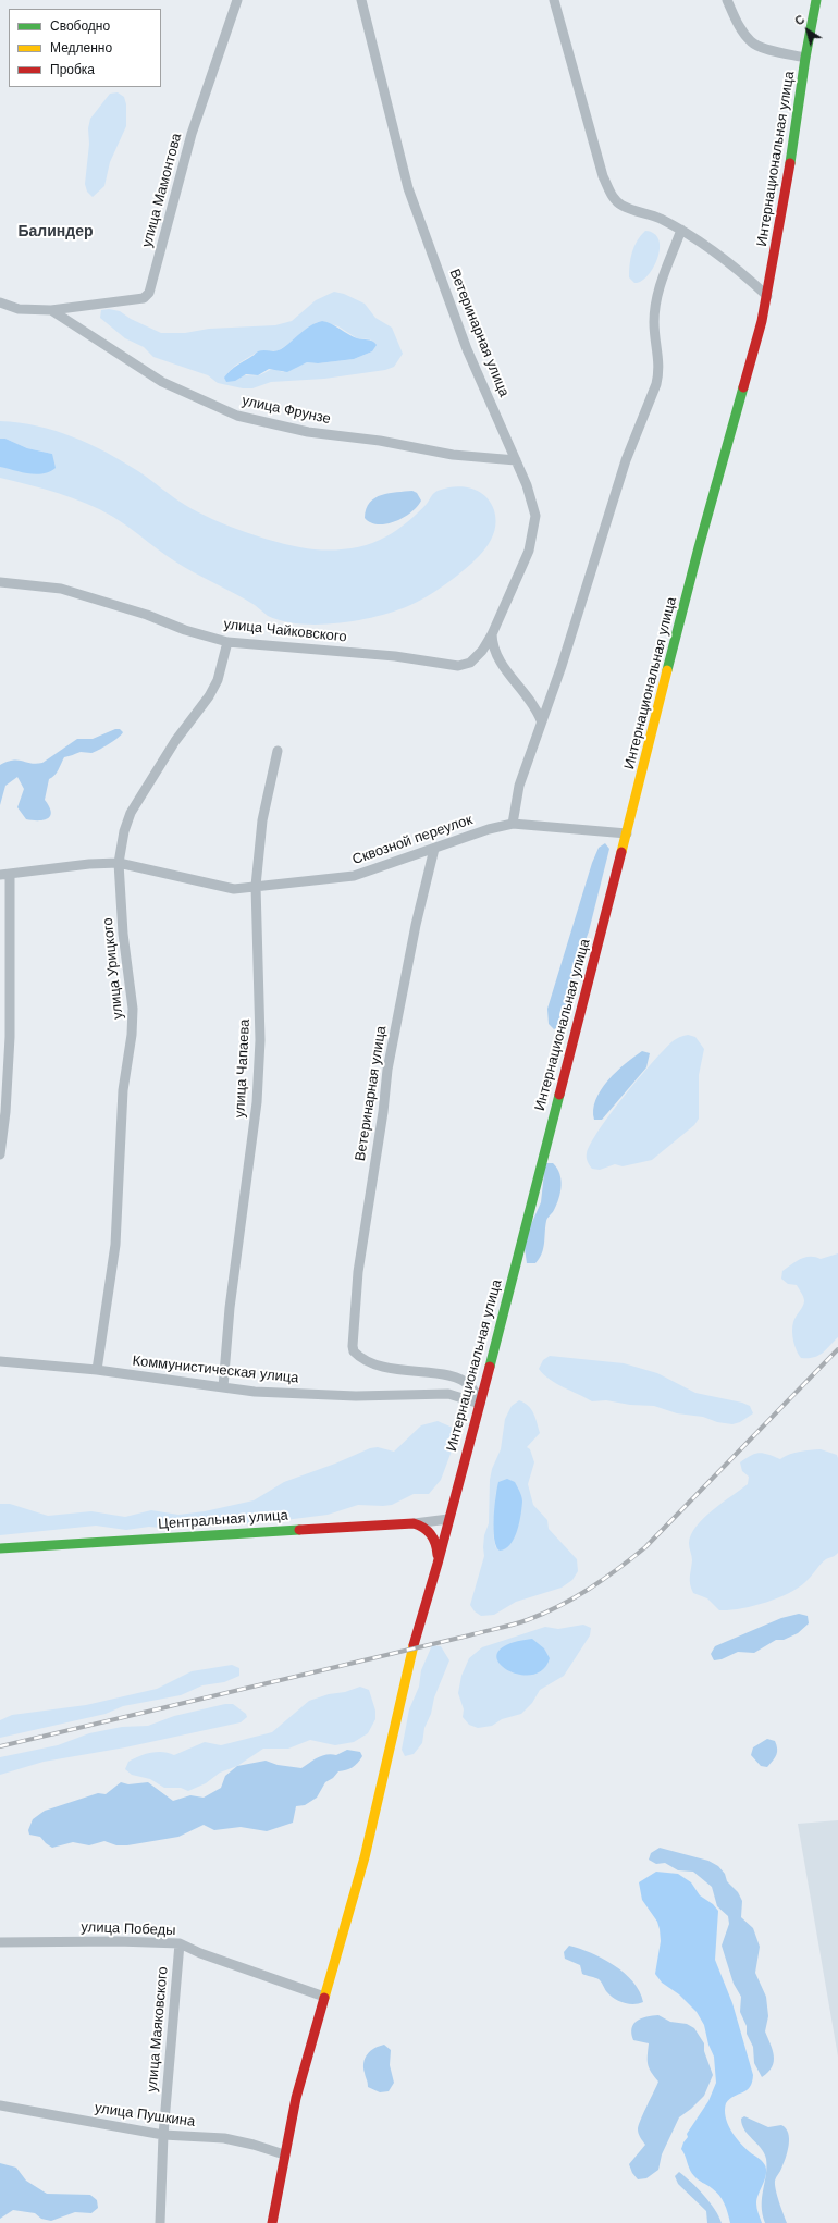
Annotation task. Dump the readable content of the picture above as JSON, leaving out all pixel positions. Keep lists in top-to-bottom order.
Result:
{
  "streets": {
    "street": [
      "Интернациональная улица",
      "улица Мамонтова",
      "Ветеринарная улица",
      "улица Фрунзе",
      "улица Чайковского",
      "Сквозной переулок",
      "улица Урицкого",
      "улица Чапаева",
      "Коммунистическая улица",
      "Центральная улица",
      "улица Победы",
      "улица Маяковского",
      "улица Пушкина"
    ]
  },
  "crossings": [
    ["Интернациональная улица", "Ветеринарная улица"],
    ["Интернациональная улица", "Сквозной переулок"],
    ["Интернациональная улица", "Коммунистическая улица"],
    ["Интернациональная улица", "Центральная улица"],
    ["Интернациональная улица", "улица Победы"],
    ["улица Мамонтова", "улица Фрунзе"],
    ["Ветеринарная улица", "улица Фрунзе"],
    ["Ветеринарная улица", "улица Чайковского"],
    ["Ветеринарная улица", "Сквозной переулок"],
    ["Ветеринарная улица", "Коммунистическая улица"],
    ["улица Чайковского", "улица Урицкого"],
    ["Сквозной переулок", "улица Урицкого"],
    ["Сквозной переулок", "улица Чапаева"],
    ["улица Урицкого", "Коммунистическая улица"],
    ["улица Чапаева", "Коммунистическая улица"],
    ["улица Победы", "улица Маяковского"],
    ["улица Маяковского", "улица Пушкина"]
  ],
  "districts": ["Балиндер"],
  "legend": ["Свободно", "Медленно", "Пробка"],
  "north": "top left"
}
